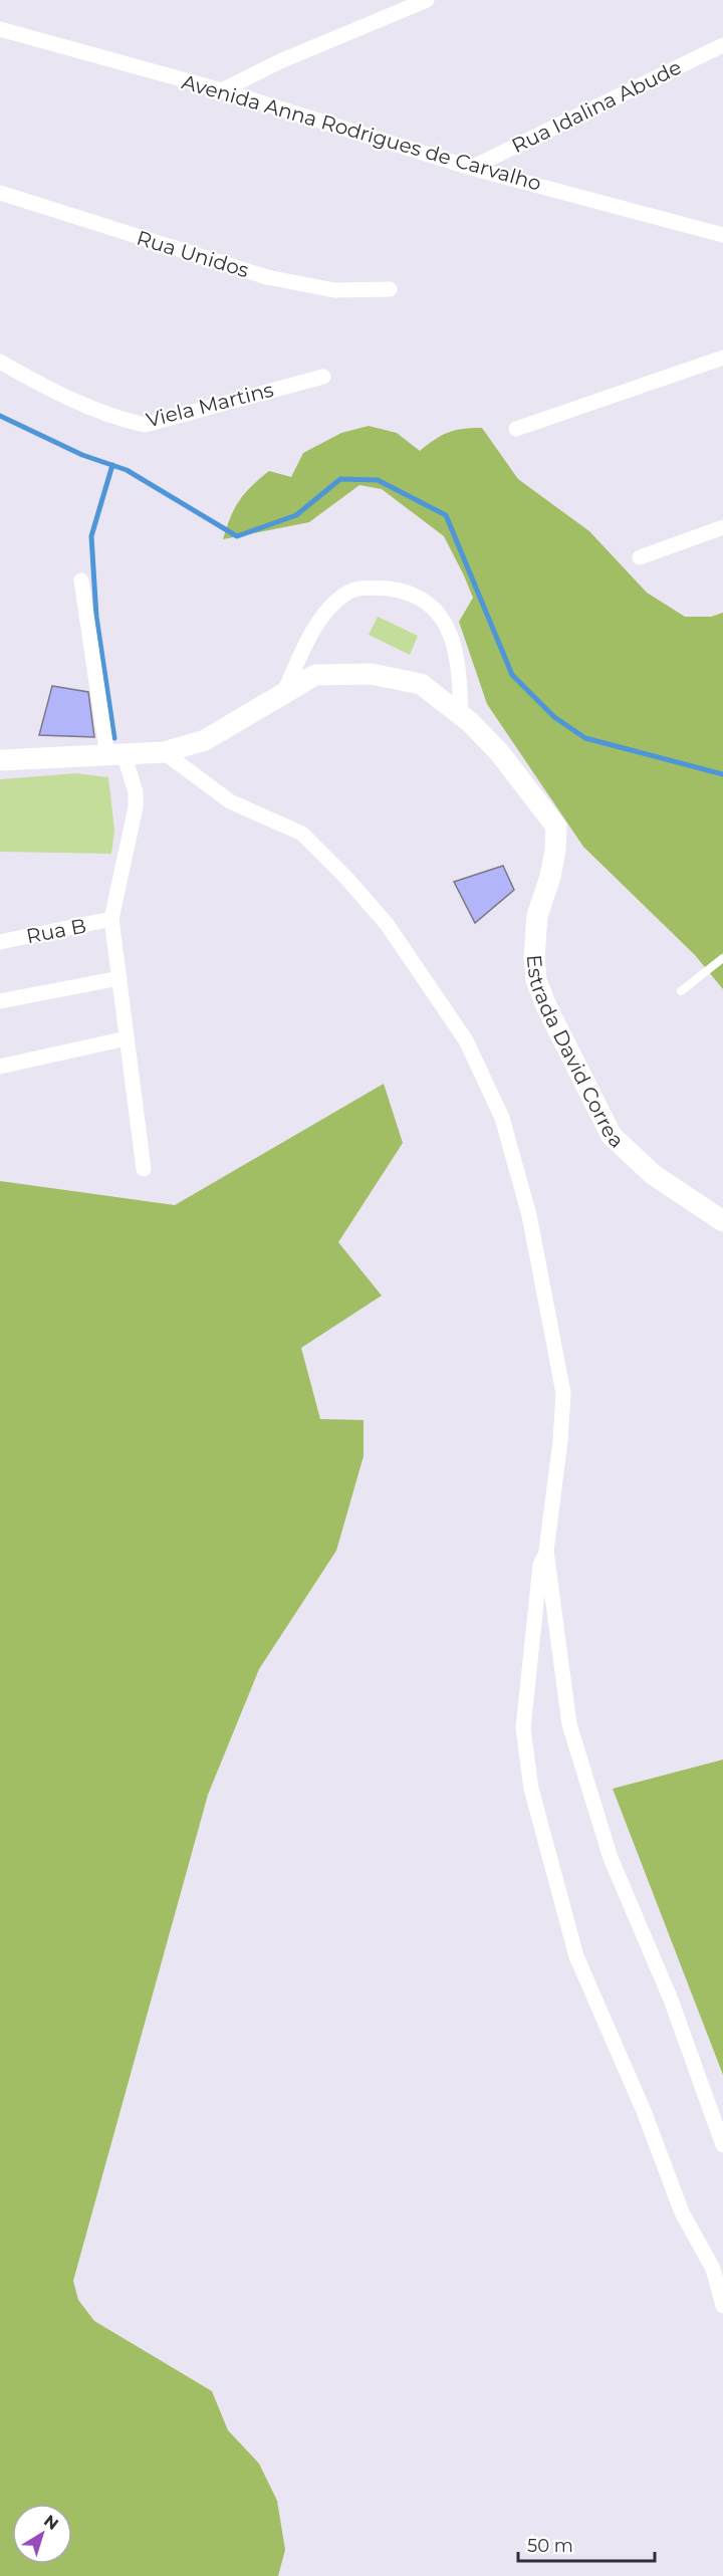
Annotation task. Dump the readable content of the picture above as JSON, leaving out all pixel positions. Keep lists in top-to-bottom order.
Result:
{
  "streets": {
    "main road": ["Estrada David Correa"],
    "street": [
      "Rua Idalina Abude",
      "Avenida Anna Rodrigues de Carvalho",
      "Rua Unidos",
      "Viela Martins",
      "Rua B"
    ]
  },
  "crossings": [
    ["Rua Idalina Abude", "Avenida Anna Rodrigues de Carvalho"]
  ],
  "scale_bar": "50 m",
  "north": "top right"
}
